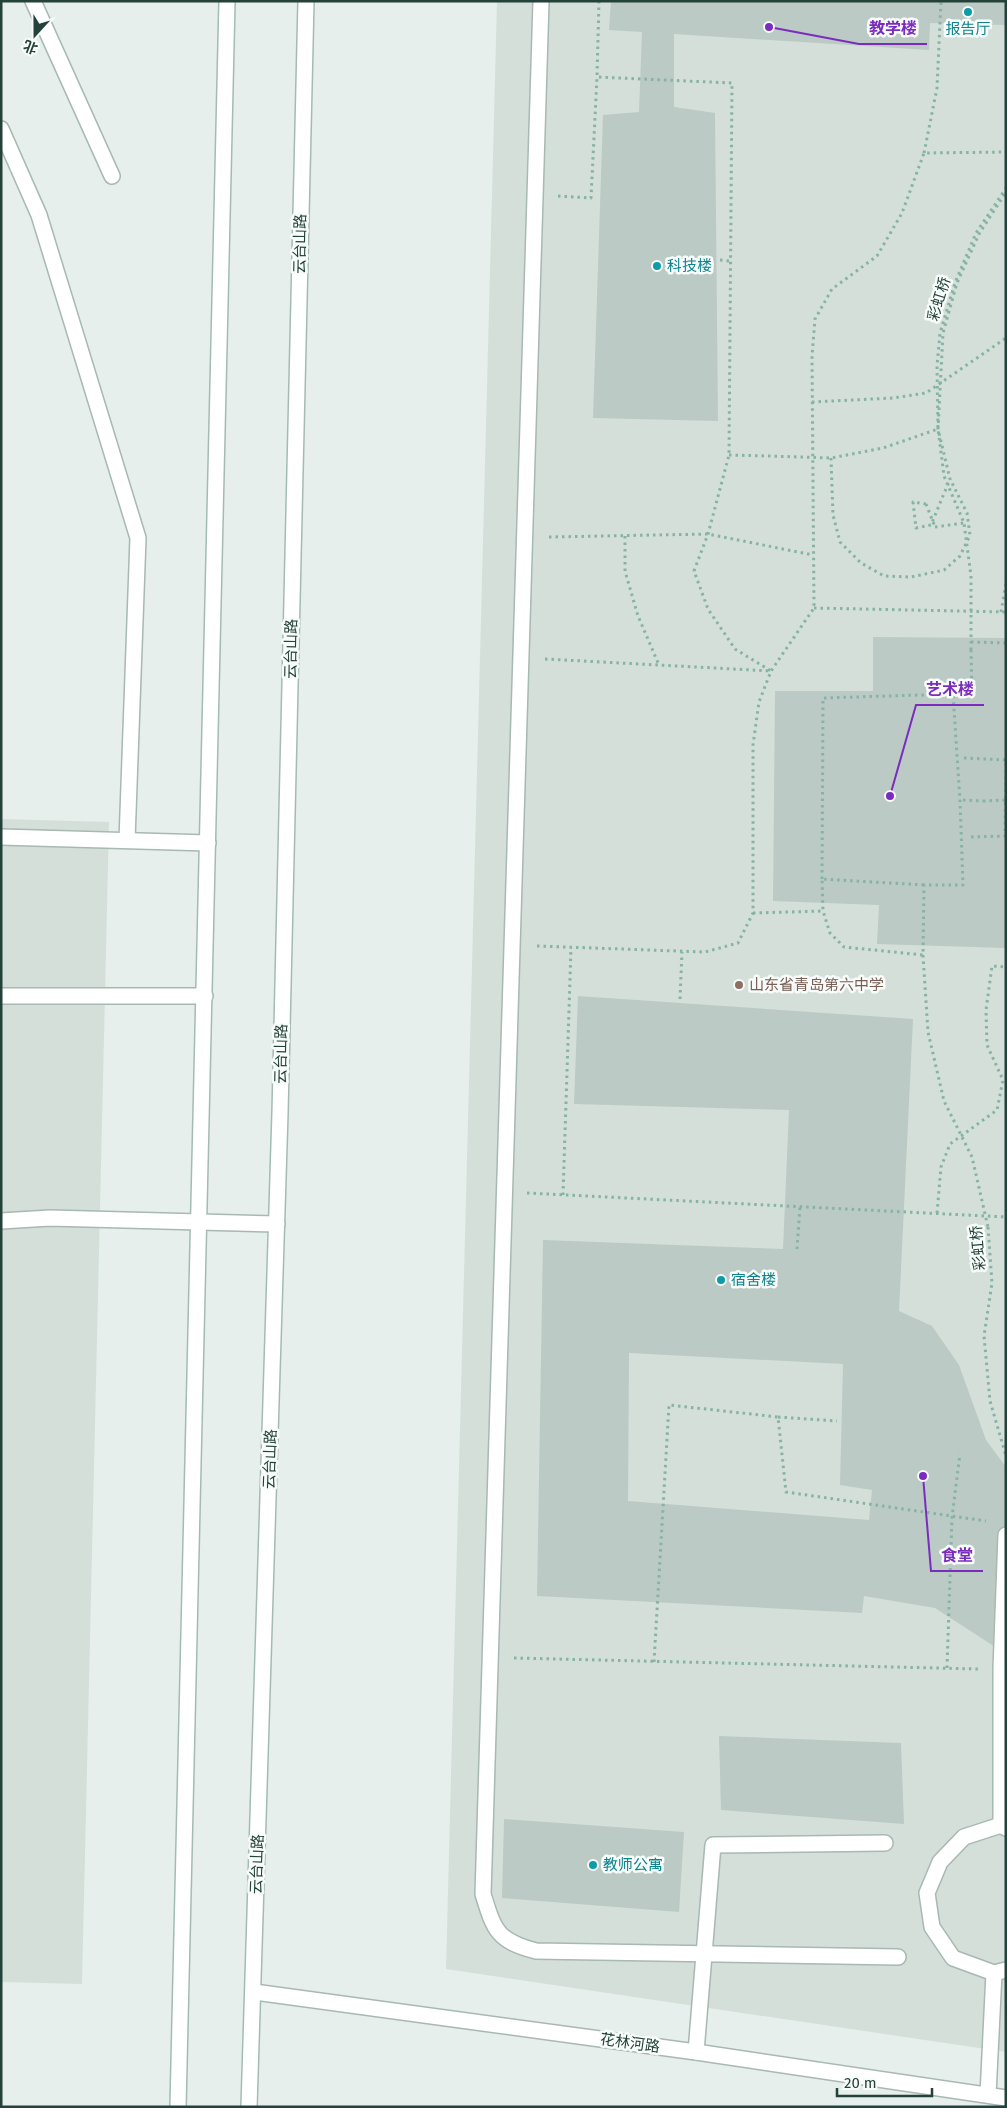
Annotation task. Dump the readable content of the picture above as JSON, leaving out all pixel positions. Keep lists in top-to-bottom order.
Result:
{
  "streets": {
    "main road": ["云台山路", "花林河路"],
    "path": ["彩虹桥"]
  },
  "crossings": [
    ["云台山路", "花林河路"]
  ],
  "places": [
    "报告厅",
    "教学楼",
    "科技楼",
    "艺术楼",
    "山东省青岛第六中学",
    "宿舍楼",
    "食堂",
    "教师公寓"
  ],
  "scale_bar": "20 m",
  "north": "bottom"
}
